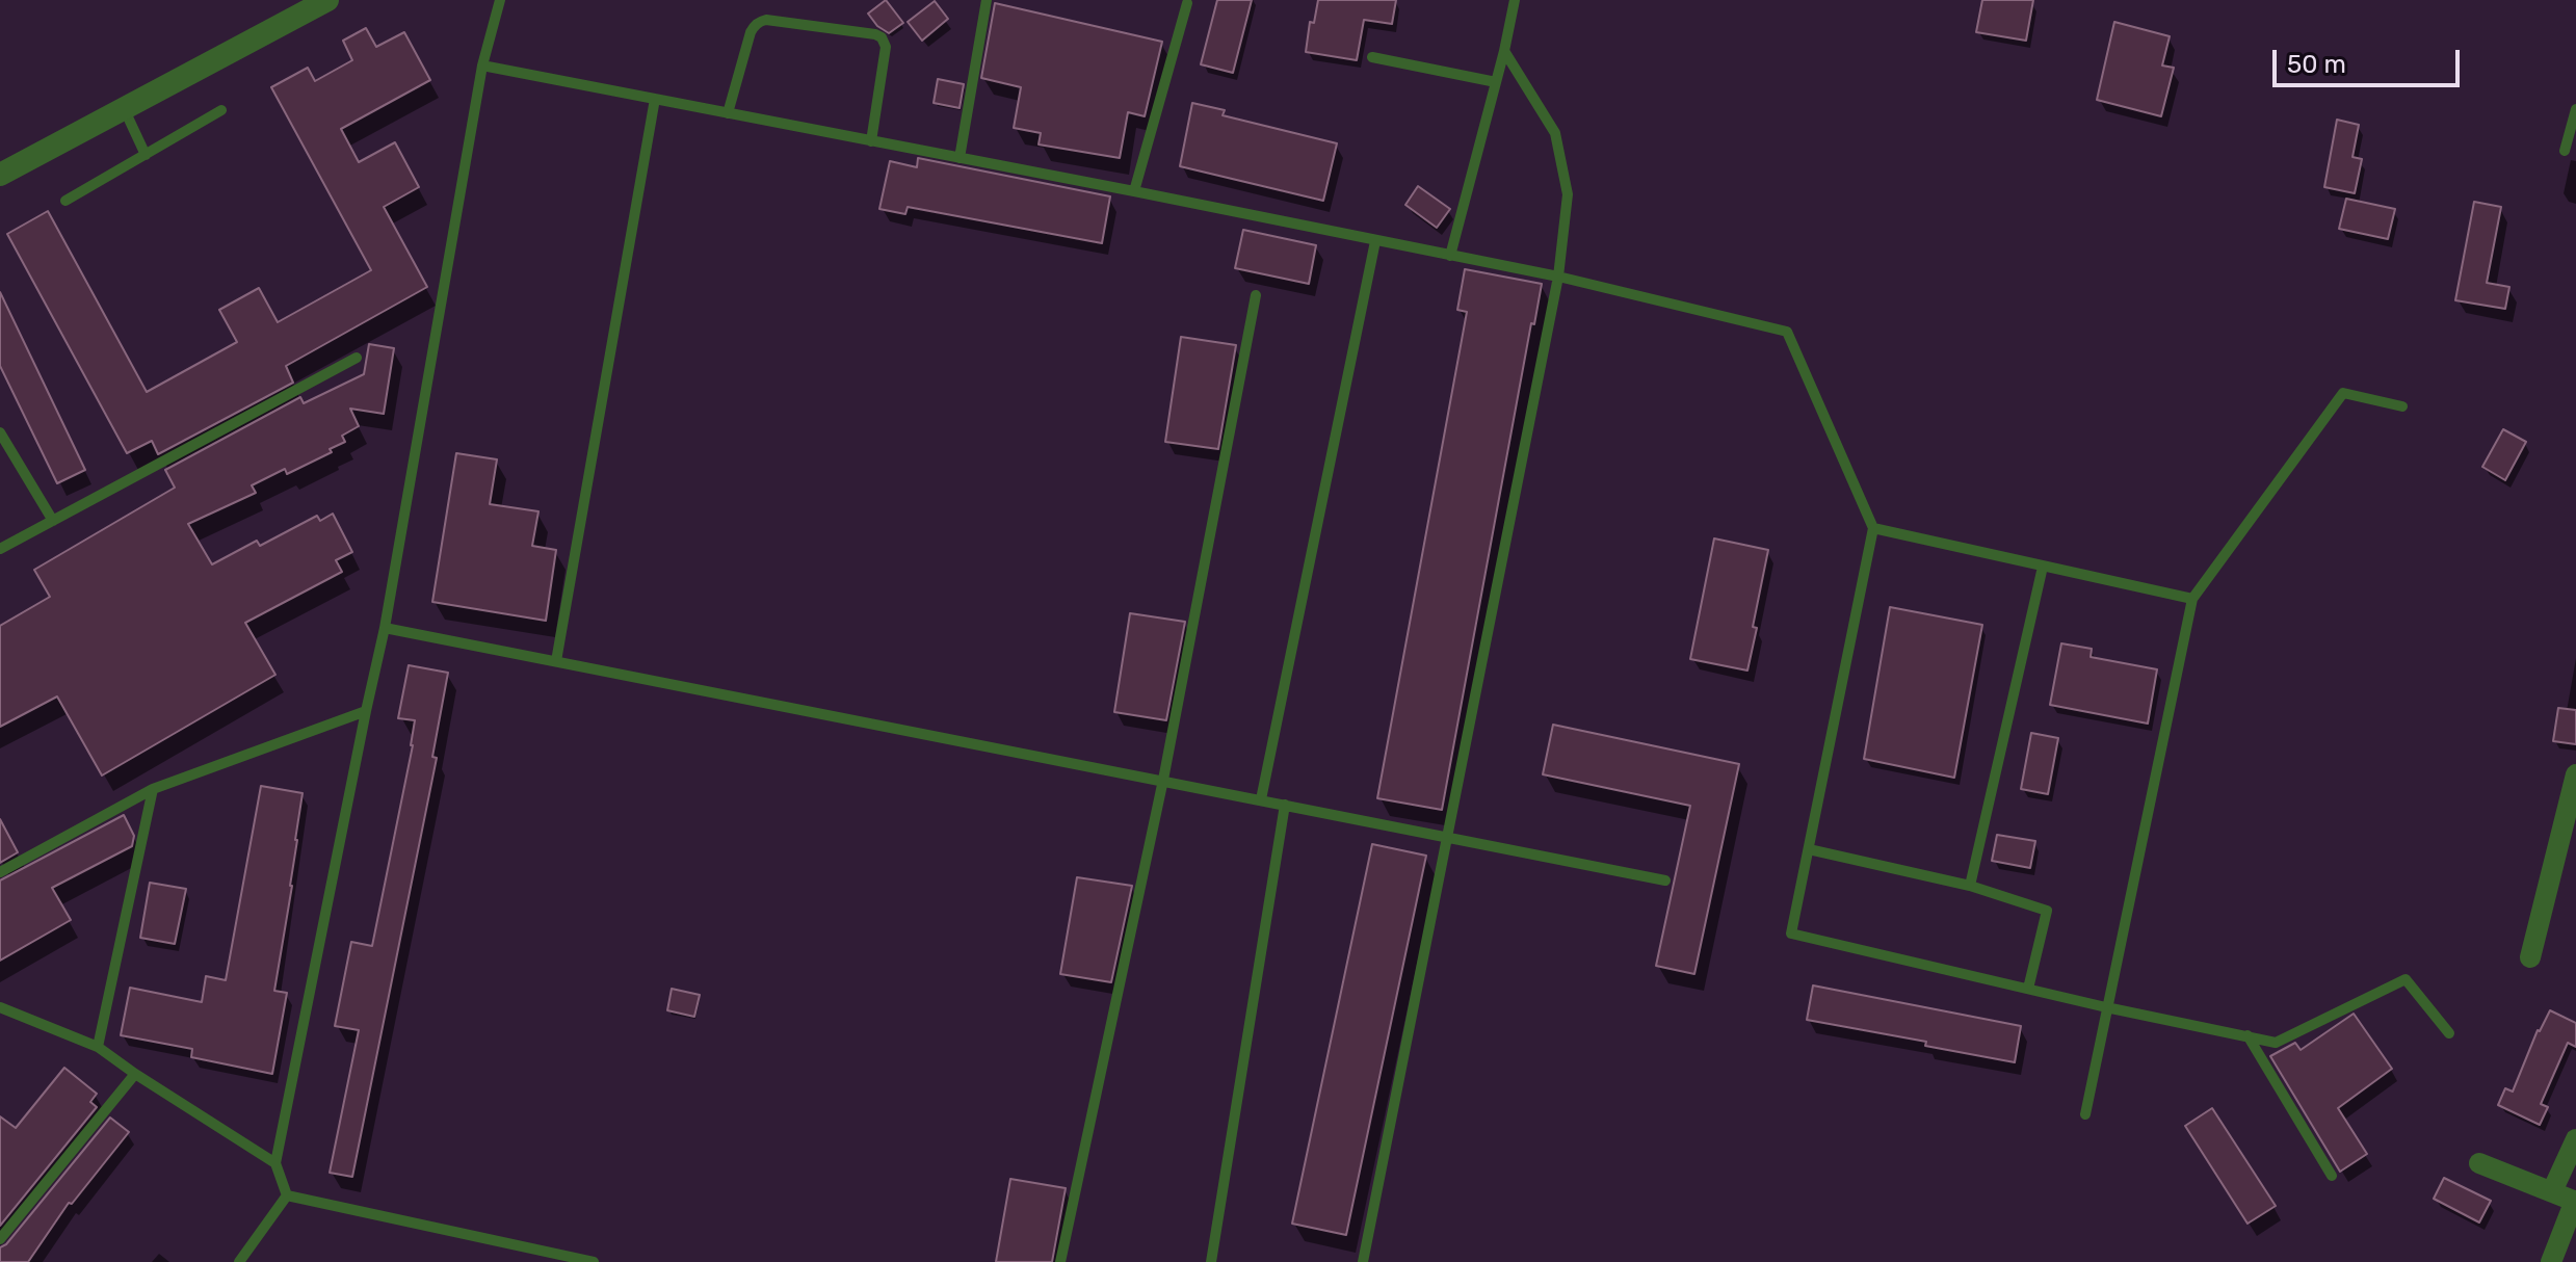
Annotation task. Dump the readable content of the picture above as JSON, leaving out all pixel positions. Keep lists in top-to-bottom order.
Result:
{
  "scale_bar": "50 m"
}
